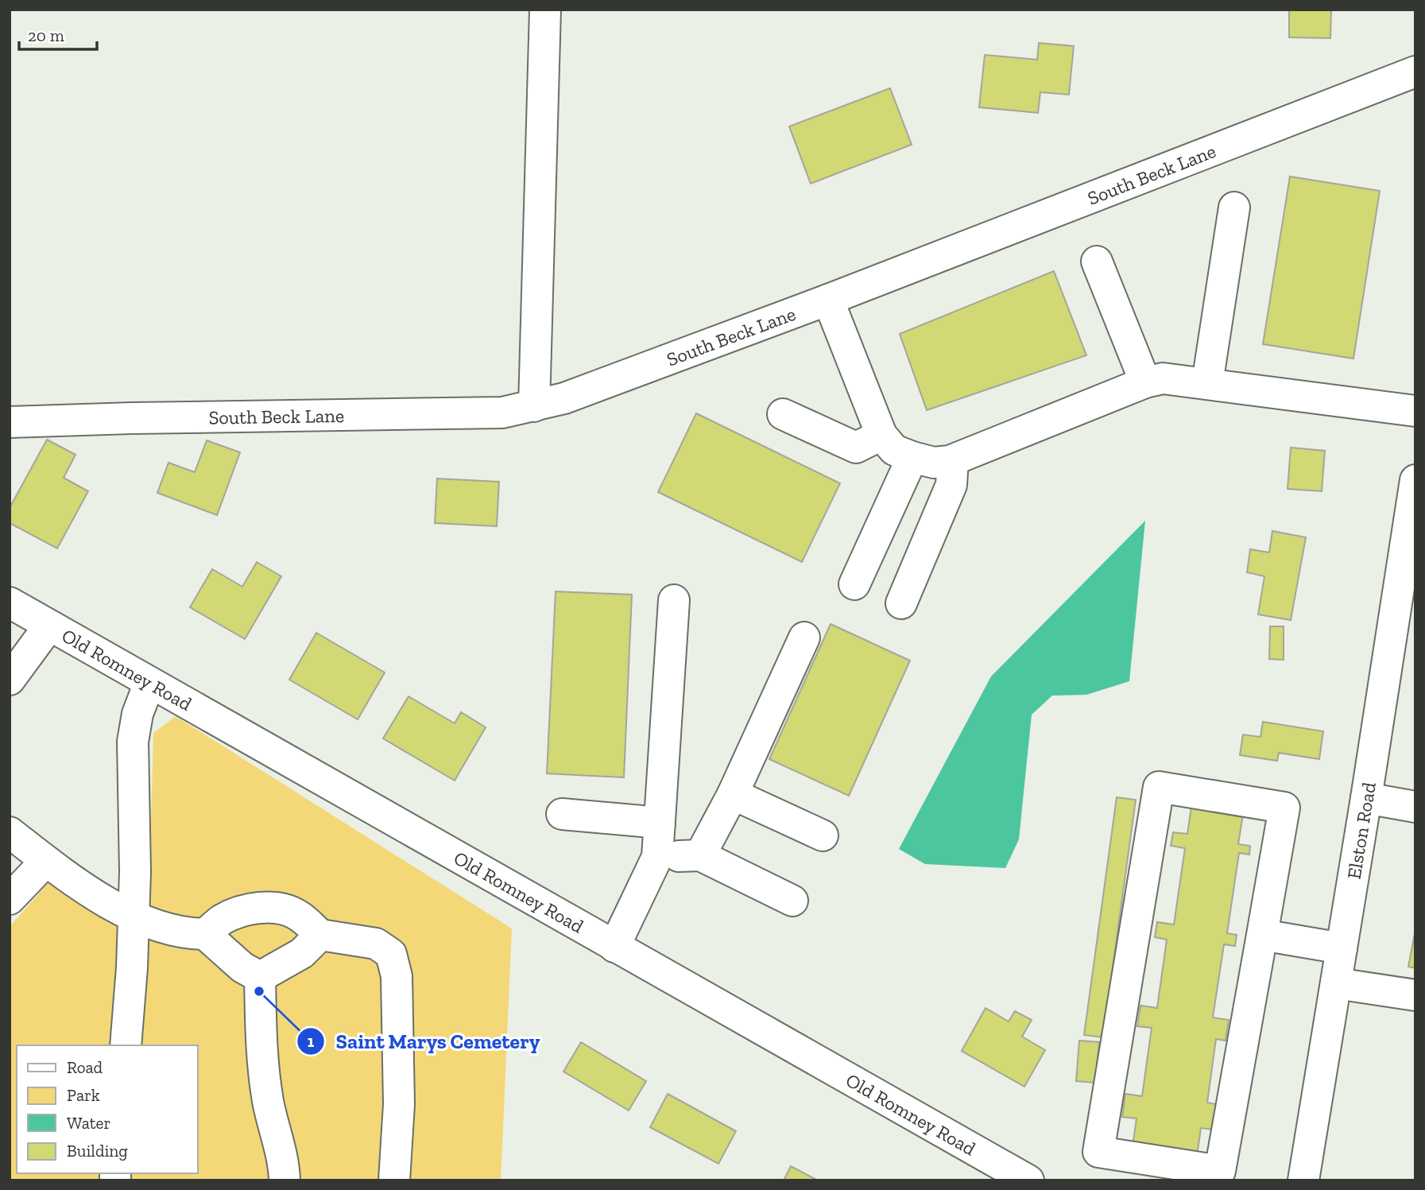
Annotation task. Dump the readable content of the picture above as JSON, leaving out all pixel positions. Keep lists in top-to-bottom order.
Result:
{
  "streets": {
    "street": ["South Beck Lane", "Old Romney Road", "Elston Road"]
  },
  "places": ["Saint Marys Cemetery"],
  "legend": [
    "Road",
    "Park",
    "Water",
    "Building"
  ],
  "scale_bar": "20 m"
}
